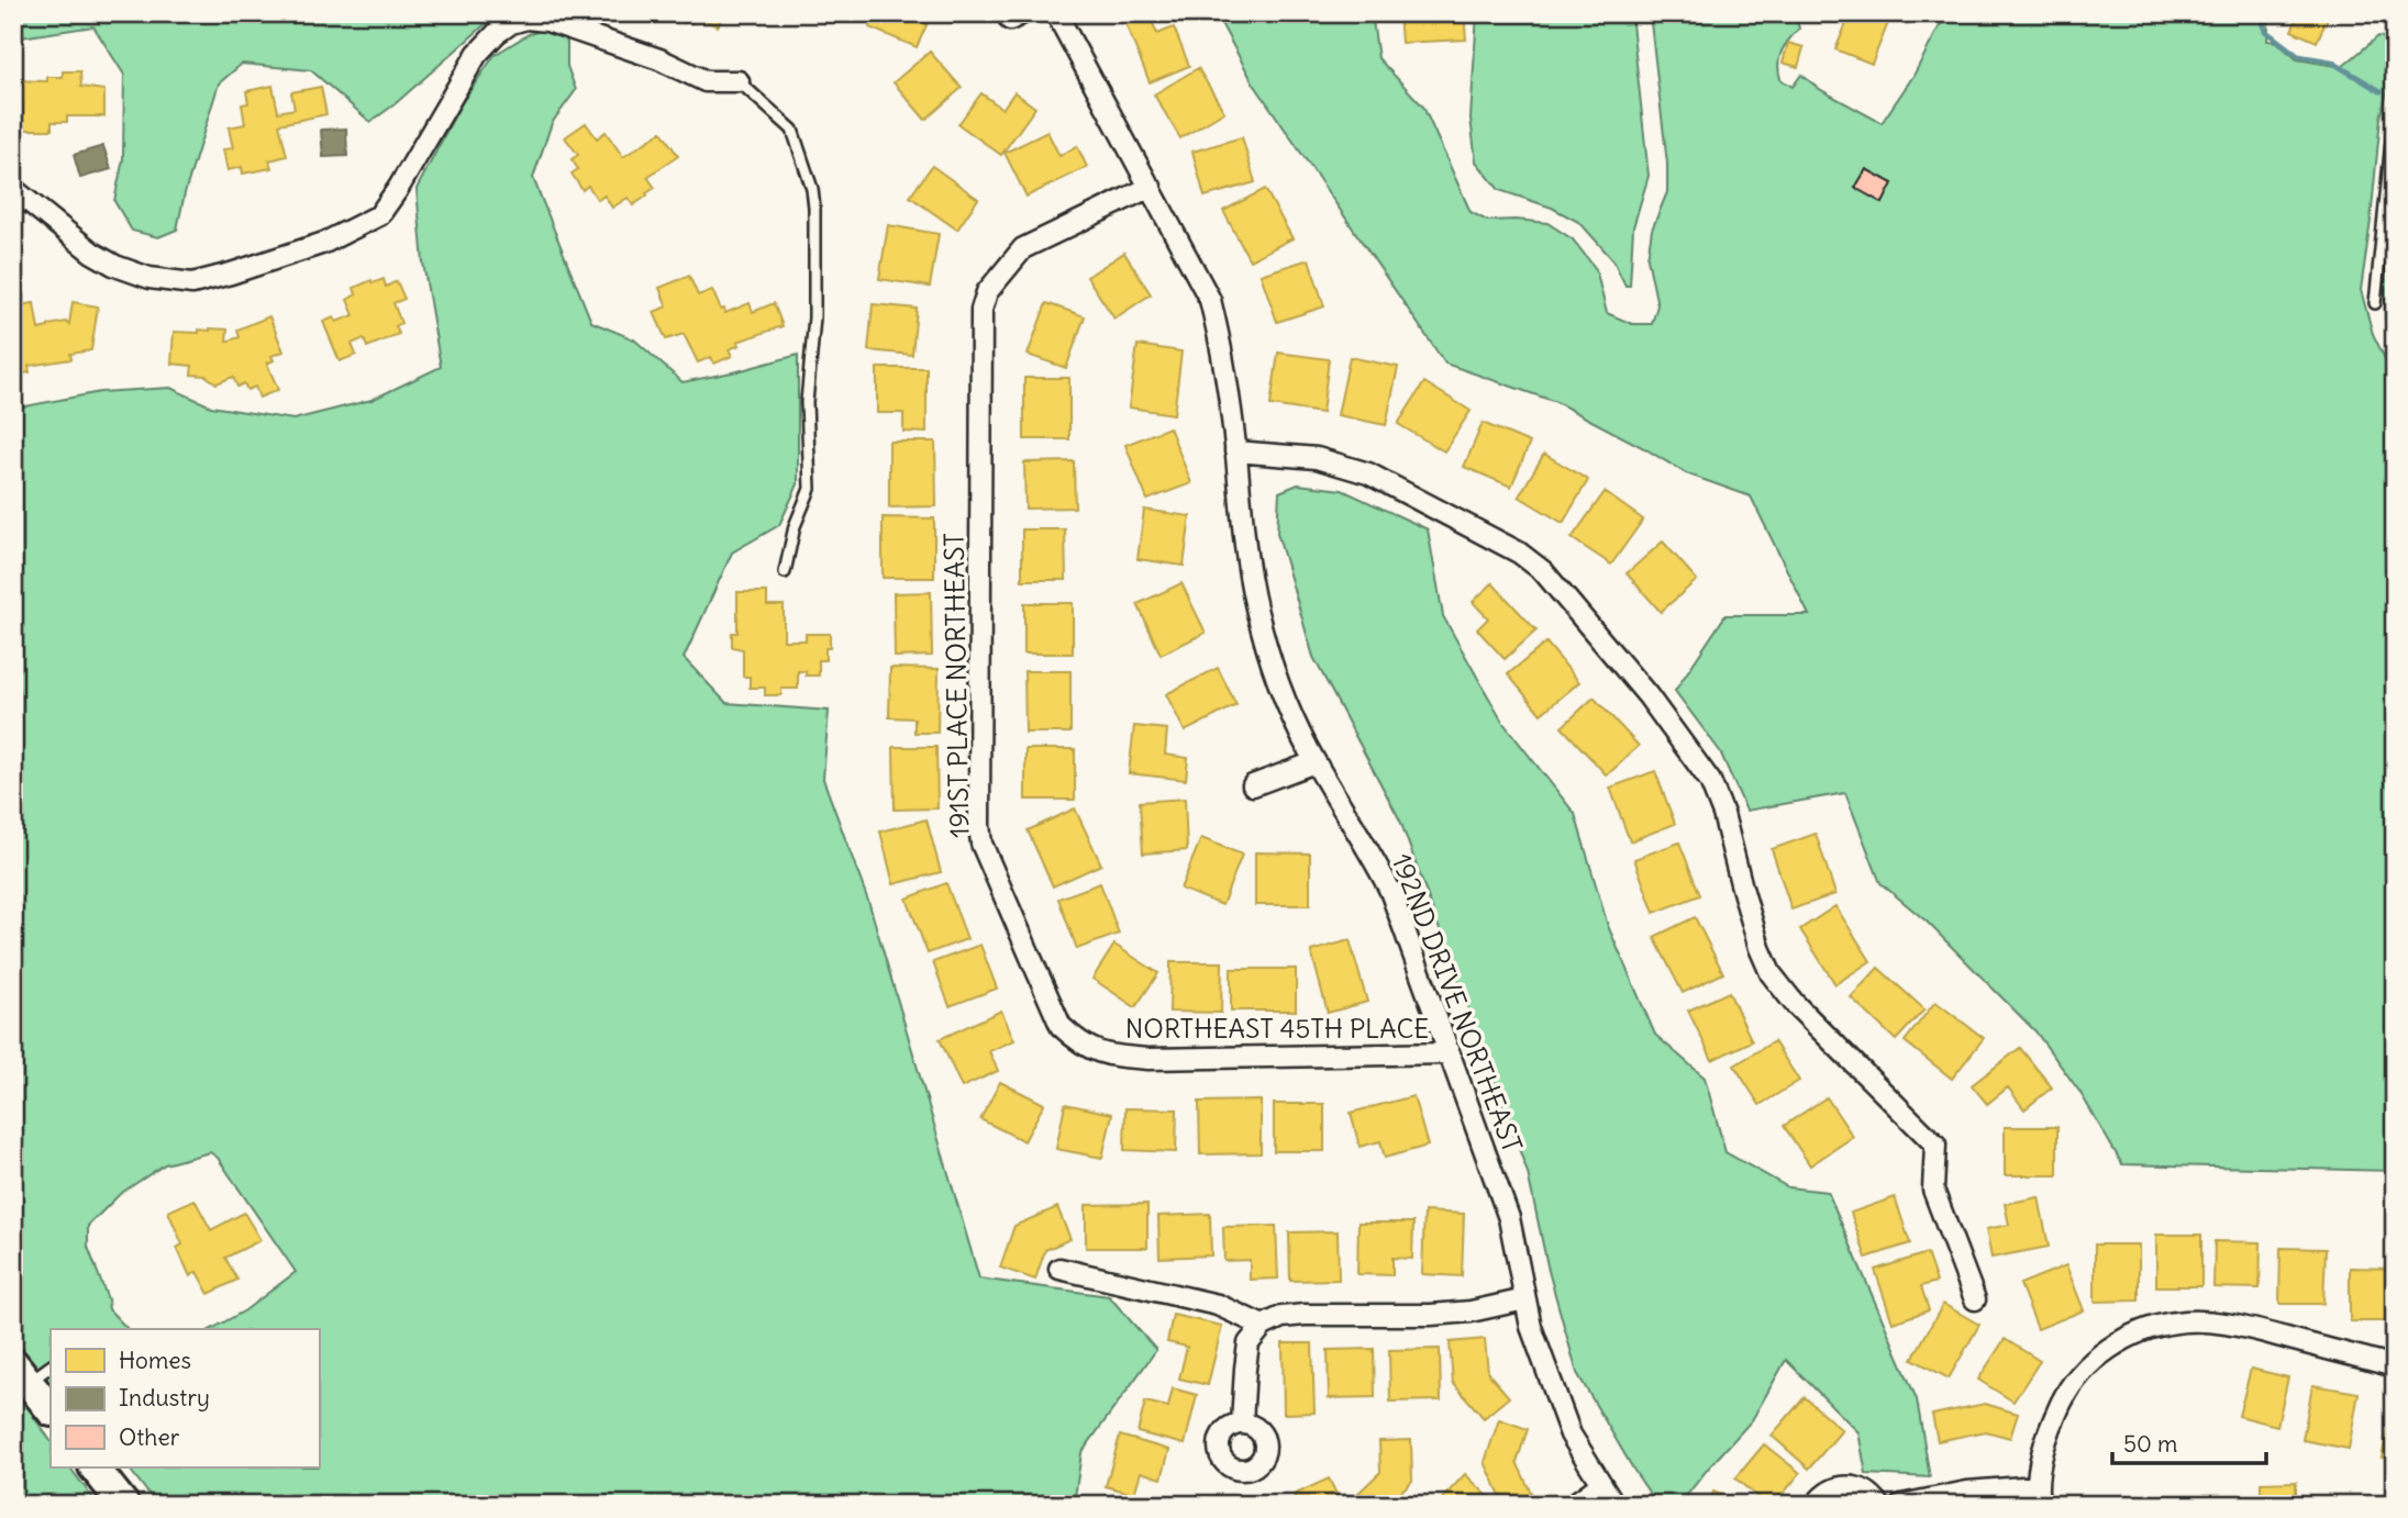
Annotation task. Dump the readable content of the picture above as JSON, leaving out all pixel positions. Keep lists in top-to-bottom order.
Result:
{
  "streets": {
    "street": ["191ST PLACE NORTHEAST", "192ND DRIVE NORTHEAST", "NORTHEAST 45TH PLACE"]
  },
  "crossings": [
    ["191ST PLACE NORTHEAST", "192ND DRIVE NORTHEAST"],
    ["191ST PLACE NORTHEAST", "NORTHEAST 45TH PLACE"],
    ["192ND DRIVE NORTHEAST", "NORTHEAST 45TH PLACE"]
  ],
  "legend": ["Homes", "Industry", "Other"],
  "scale_bar": "50 m"
}
